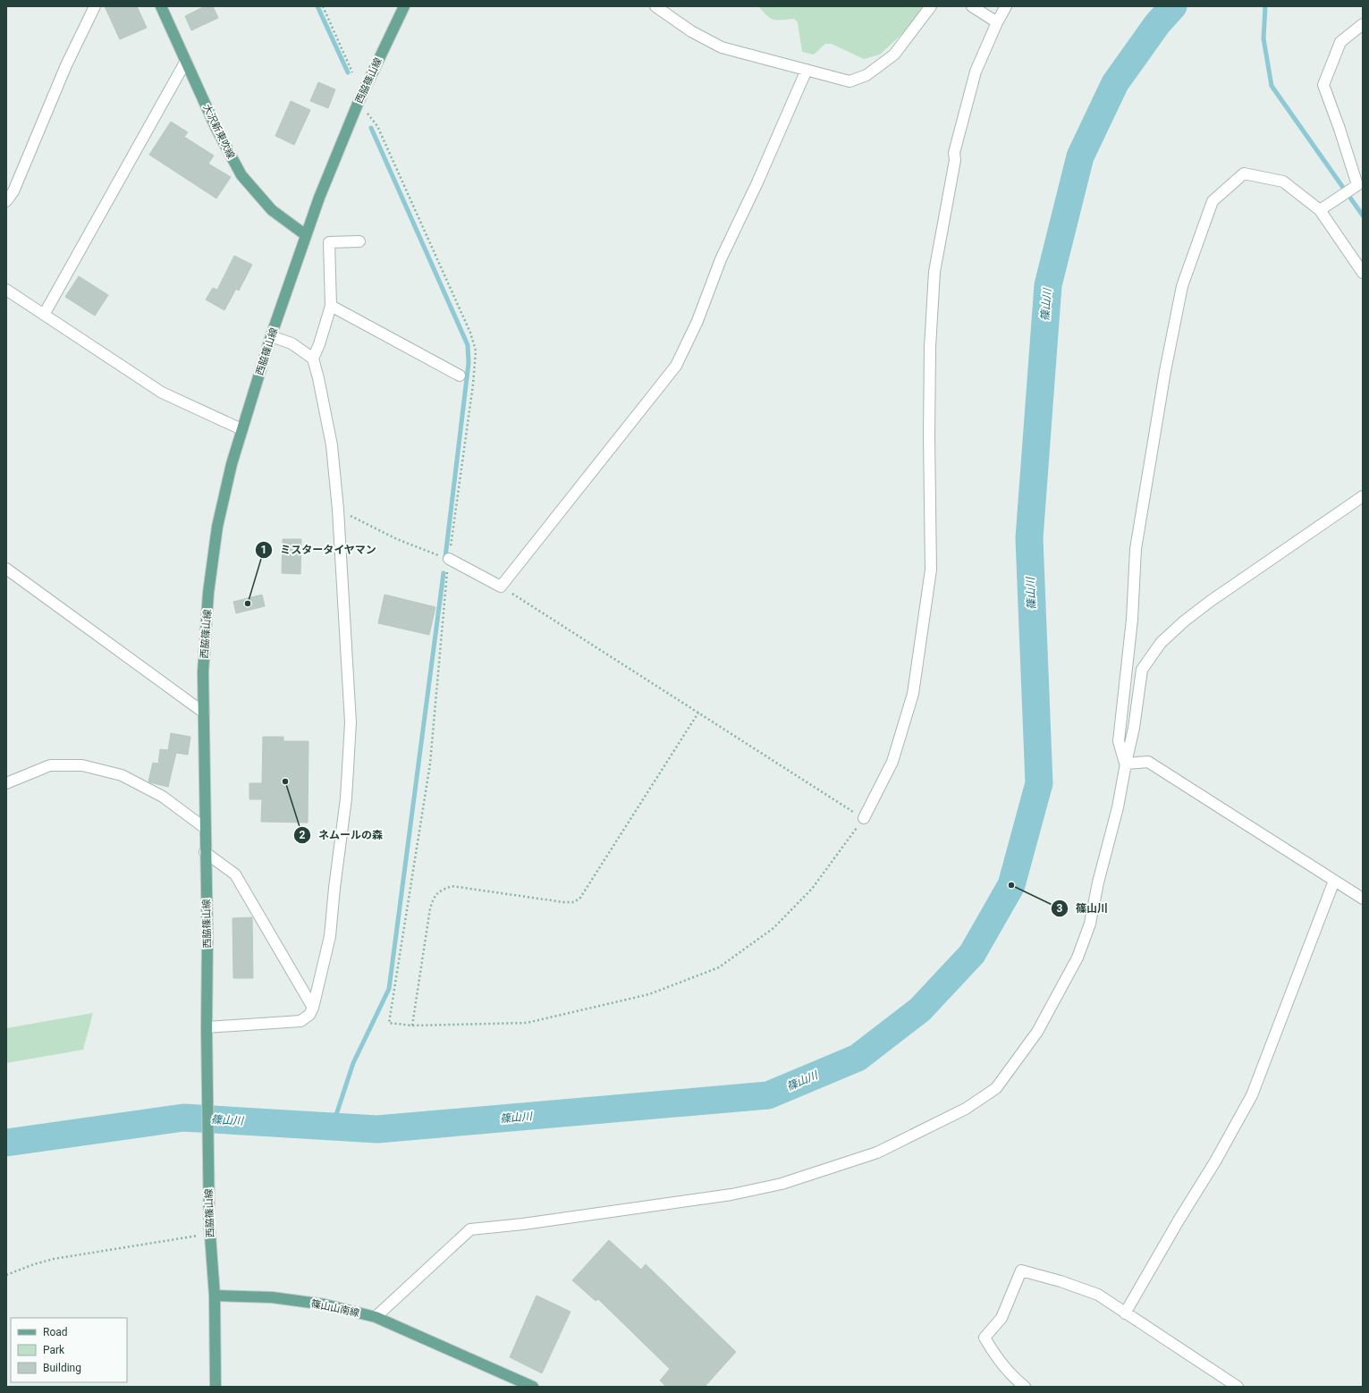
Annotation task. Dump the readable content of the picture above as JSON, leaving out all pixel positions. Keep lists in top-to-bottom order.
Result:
{
  "streets": {
    "main road": ["西脇篠山線", "大沢新東吹線", "篠山山南線"]
  },
  "crossings": [
    ["西脇篠山線", "大沢新東吹線"],
    ["西脇篠山線", "篠山山南線"]
  ],
  "water": ["篠山川"],
  "places": ["ミスタータイヤマン", "ネムールの森", "篠山川"],
  "legend": ["Road", "Park", "Building"]
}
